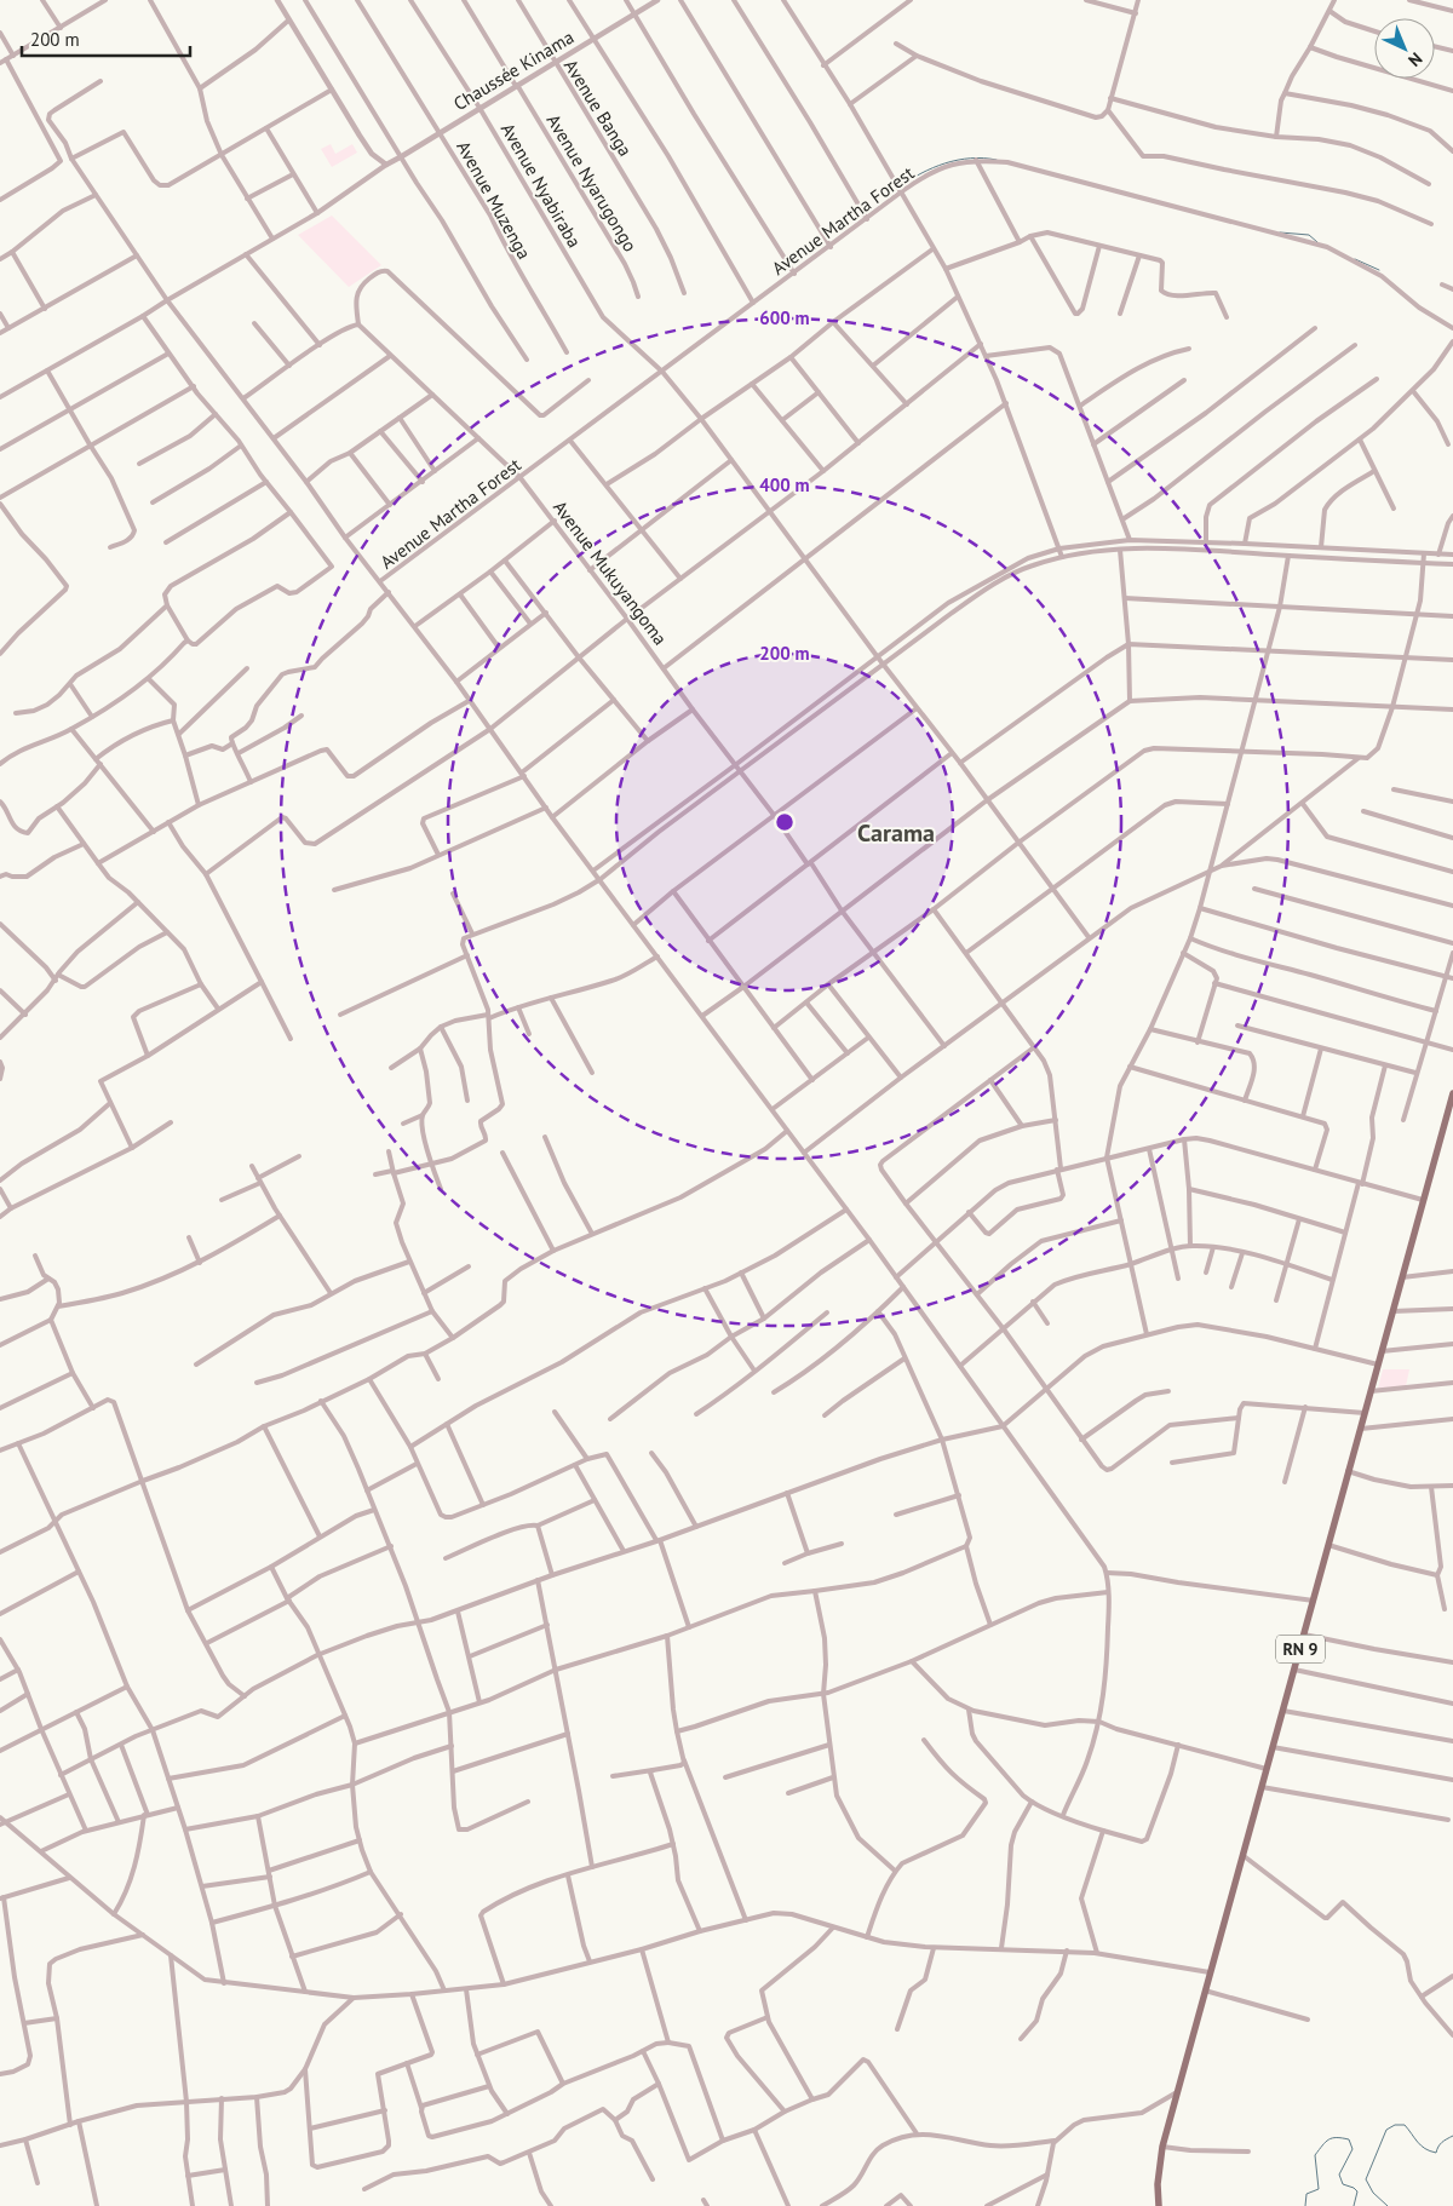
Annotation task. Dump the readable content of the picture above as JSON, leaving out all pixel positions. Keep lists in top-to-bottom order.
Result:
{
  "streets": {
    "main road": ["RN 9"],
    "street": [
      "Chaussée Kinama",
      "Avenue Banga",
      "Avenue Nyarugongo",
      "Avenue Nyabiraba",
      "Avenue Muzenga",
      "Avenue Martha Forest",
      "Avenue Mukuyangoma"
    ]
  },
  "crossings": [
    ["Chaussée Kinama", "Avenue Banga"],
    ["Chaussée Kinama", "Avenue Nyarugongo"],
    ["Chaussée Kinama", "Avenue Nyabiraba"],
    ["Chaussée Kinama", "Avenue Muzenga"],
    ["Avenue Nyabiraba", "Avenue Martha Forest"],
    ["Avenue Martha Forest", "Avenue Mukuyangoma"]
  ],
  "districts": ["Carama"],
  "scale_bar": "200 m",
  "north": "bottom right",
  "rings": ["600 m", "400 m", "200 m"]
}
